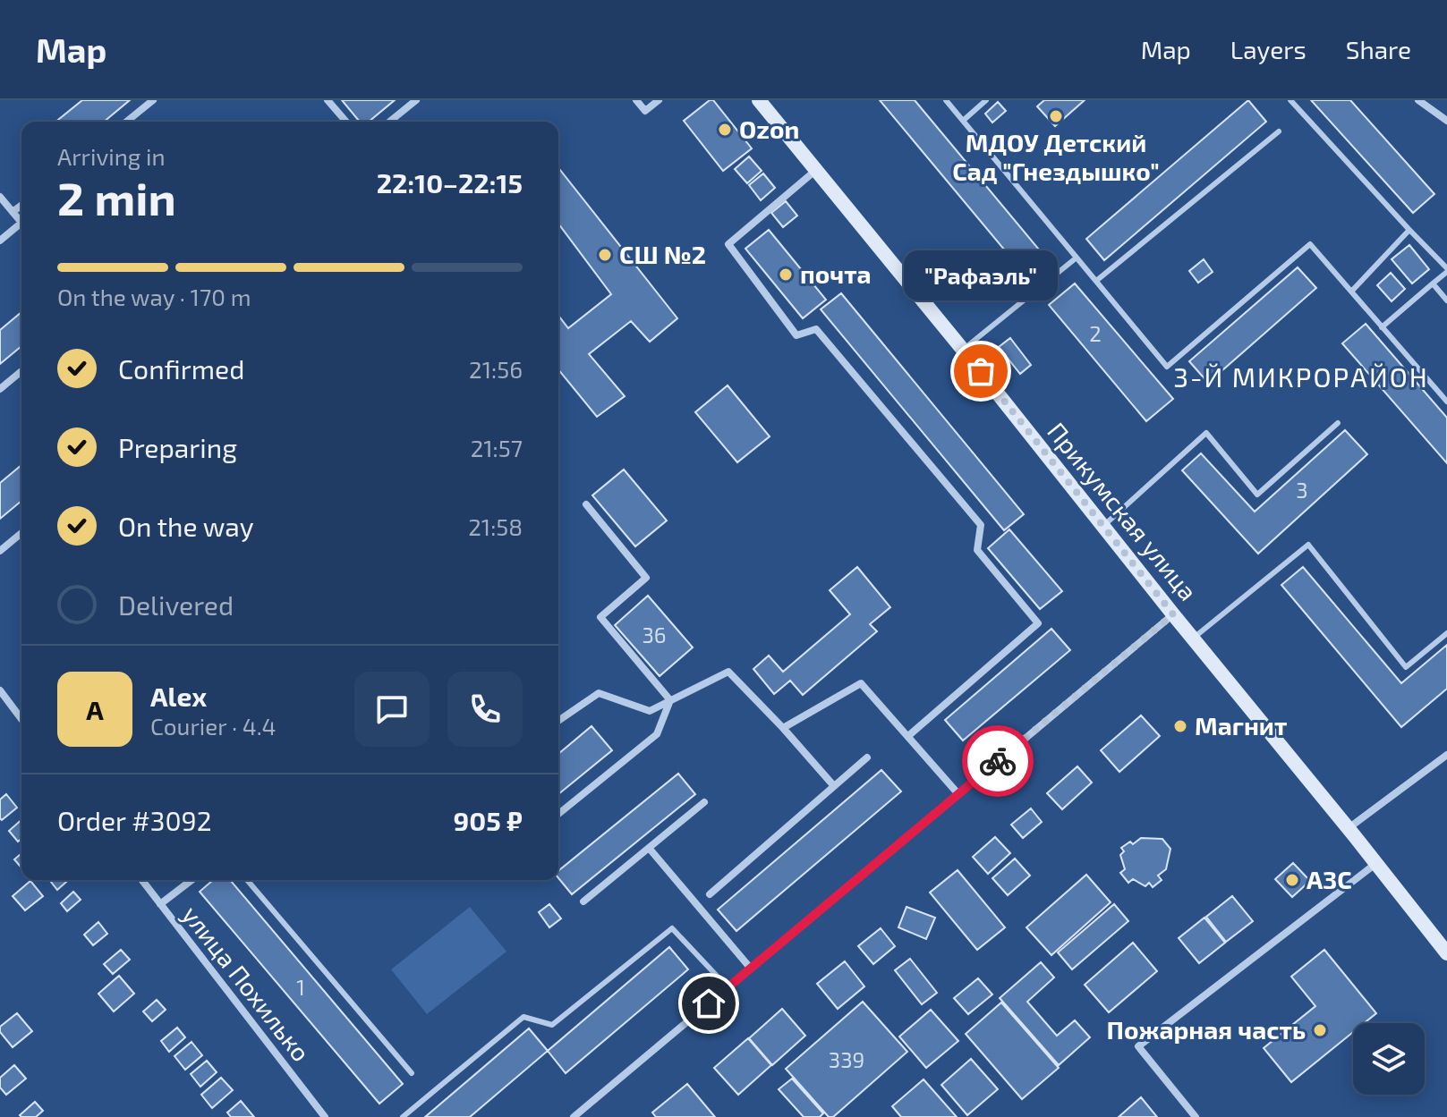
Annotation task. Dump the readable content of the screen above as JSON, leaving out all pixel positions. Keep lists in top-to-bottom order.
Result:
{
  "streets": {
    "main road": ["Прикумская улица"],
    "street": ["улица Похилько"]
  },
  "districts": ["3-Й МИКРОРАЙОН"],
  "places": [
    "МДОУ Детский Сад \"Гнездышко\"",
    "Ozon",
    "СШ №2",
    "почта",
    "\"Рафаэль\"",
    "Магнит",
    "АЗС",
    "Пожарная часть"
  ],
  "house_numbers": [
    "2",
    "3",
    "36",
    "1",
    "339"
  ],
  "page": {
    "header": "Map",
    "nav": ["Map", "Layers", "Share"],
    "heading": ["2 min", "Arriving in", "22:10–22:15"],
    "panel": [
      "Alex",
      "Courier · 4.4",
      "Order #3092",
      "905 ₽"
    ],
    "bar": "On the way · 170 m",
    "bubble": "\"Рафаэль\"",
    "list": [
      ["Confirmed", "21:56"],
      ["Preparing", "21:57"],
      ["On the way", "21:58"],
      "Delivered"
    ],
    "round": "A"
  }
}
